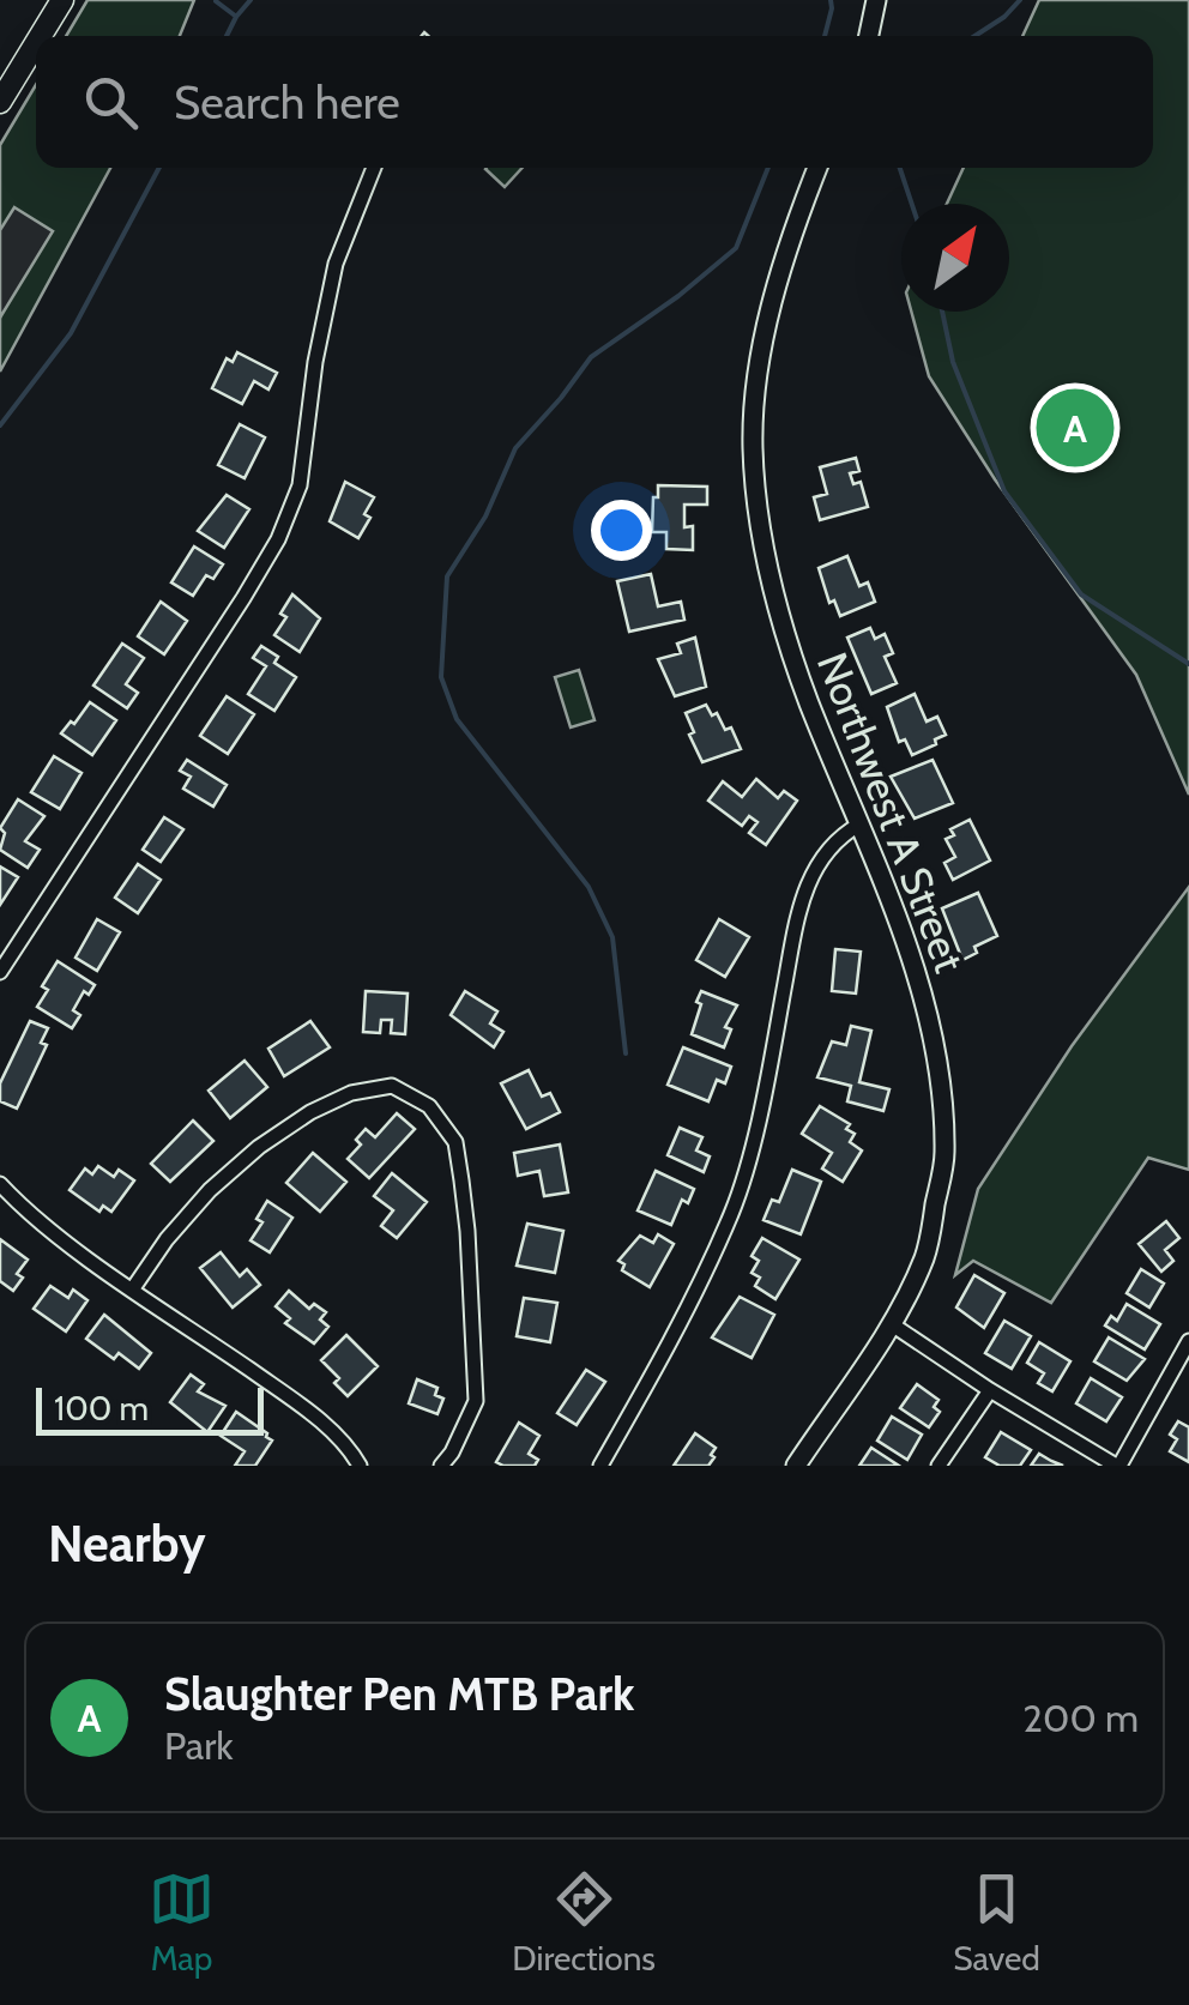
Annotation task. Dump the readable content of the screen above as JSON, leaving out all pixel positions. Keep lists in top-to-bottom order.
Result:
{
  "streets": {
    "street": ["Northwest A Street"]
  },
  "scale_bar": "100 m",
  "north": "top right",
  "page": {
    "search": "Search here",
    "pins": "A",
    "scale": "100 m",
    "heading": "Nearby",
    "list": [
      {
        "mark": "A",
        "name": "Slaughter Pen MTB Park",
        "note": "Park",
        "value": "200 m"
      }
    ],
    "nav": ["Map", "Directions", "Saved"]
  }
}
